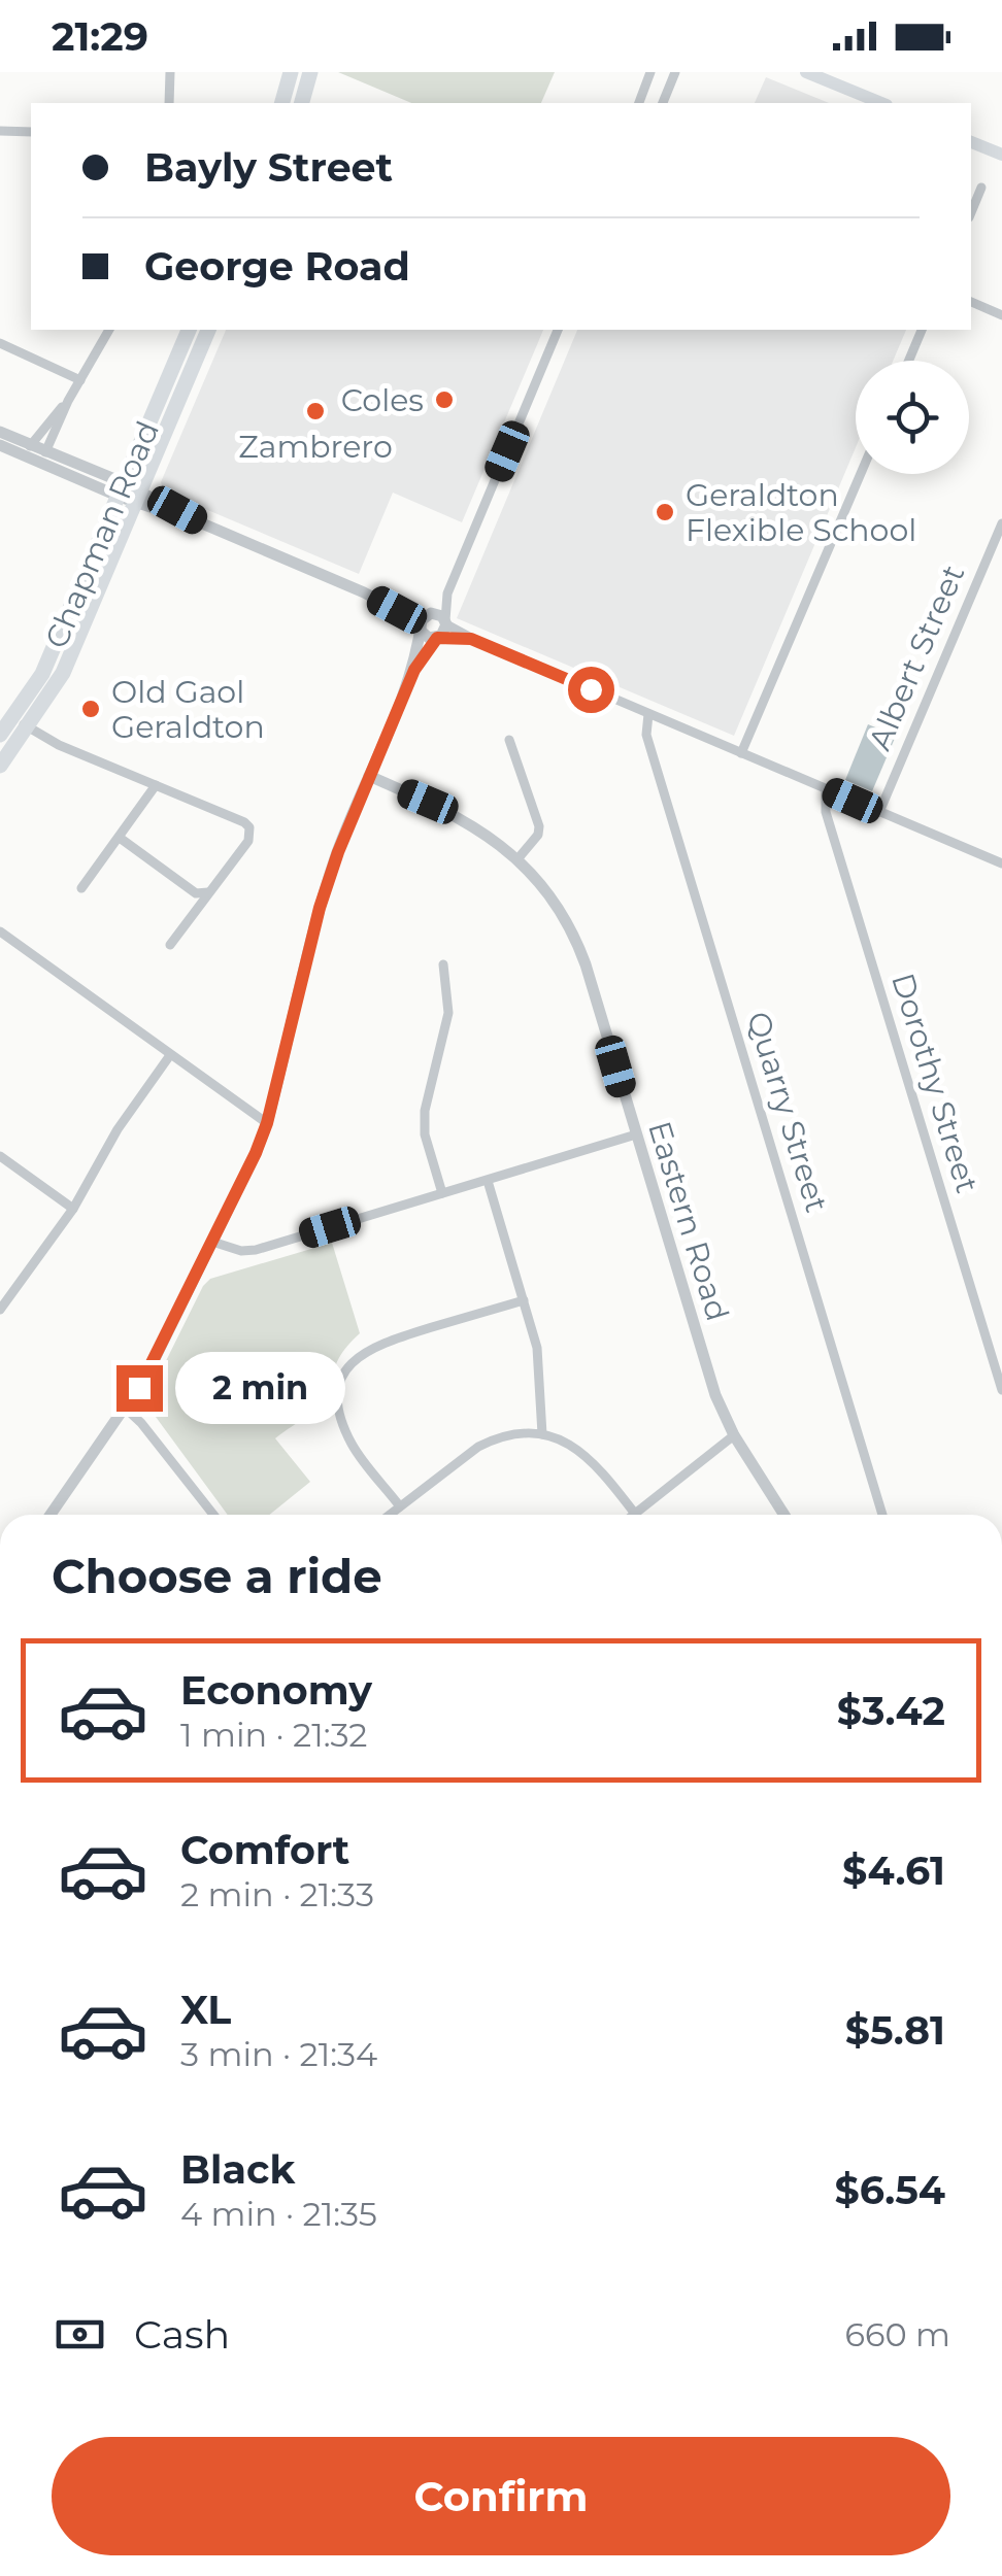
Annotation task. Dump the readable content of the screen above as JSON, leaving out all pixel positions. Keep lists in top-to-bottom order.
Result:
{
  "streets": {
    "main road": ["Chapman Road"],
    "street": [
      "Albert Street",
      "Dorothy Street",
      "Quarry Street",
      "Eastern Road"
    ]
  },
  "places": [
    "Coles",
    "Zambrero",
    "Geraldton Flexible School",
    "Old Gaol Geraldton"
  ],
  "page": {
    "status": "21:29",
    "banner": ["Bayly Street", "George Road"],
    "bubble": "2 min",
    "heading": "Choose a ride",
    "list": [
      {
        "name": "Economy",
        "note": "1 min · 21:32",
        "value": "$3.42"
      },
      {
        "name": "Comfort",
        "note": "2 min · 21:33",
        "value": "$4.61"
      },
      {
        "name": "XL",
        "note": "3 min · 21:34",
        "value": "$5.81"
      },
      {
        "name": "Black",
        "note": "4 min · 21:35",
        "value": "$6.54"
      }
    ],
    "pay": ["Cash", "660 m"],
    "buttons": "Confirm"
  }
}
